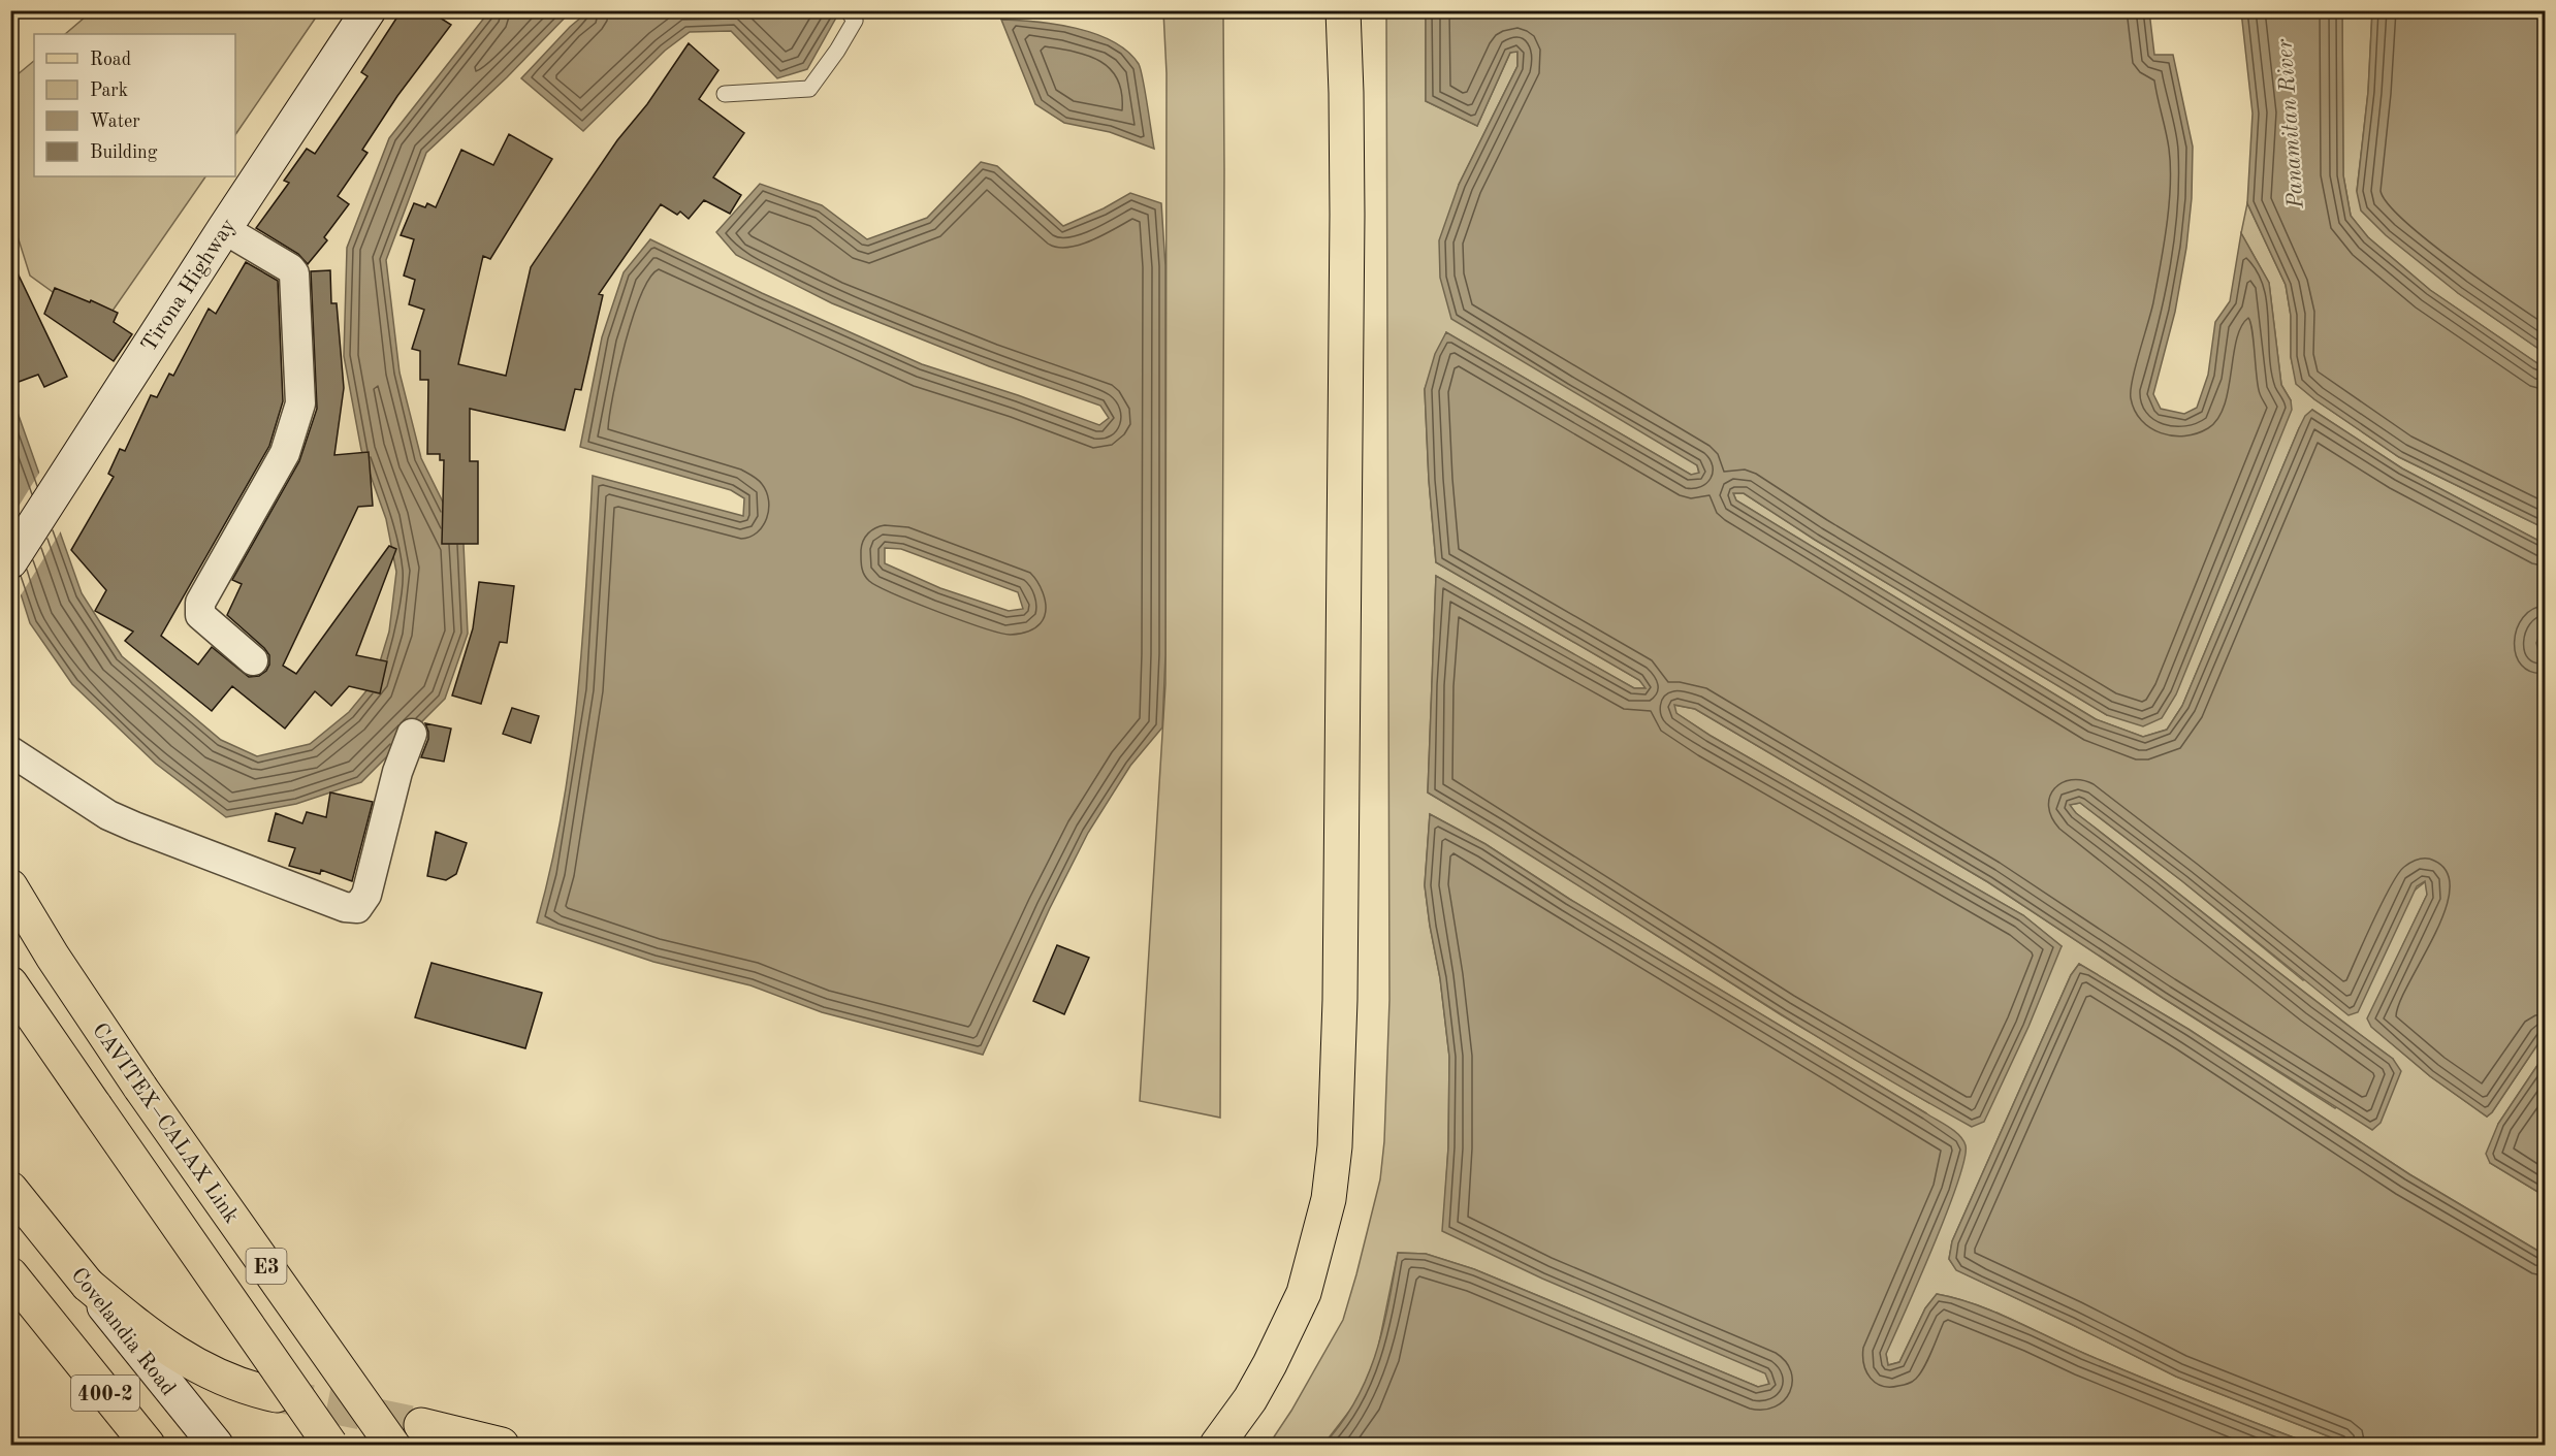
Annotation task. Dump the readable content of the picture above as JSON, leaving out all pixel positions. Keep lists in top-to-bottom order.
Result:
{
  "streets": {
    "main road": [
      "Tirona Highway",
      "CAVITEX–CALAX Link",
      "E3",
      "Covelandia Road",
      "400-2"
    ]
  },
  "water": ["Panamitan River"],
  "legend": [
    "Road",
    "Park",
    "Water",
    "Building"
  ]
}
